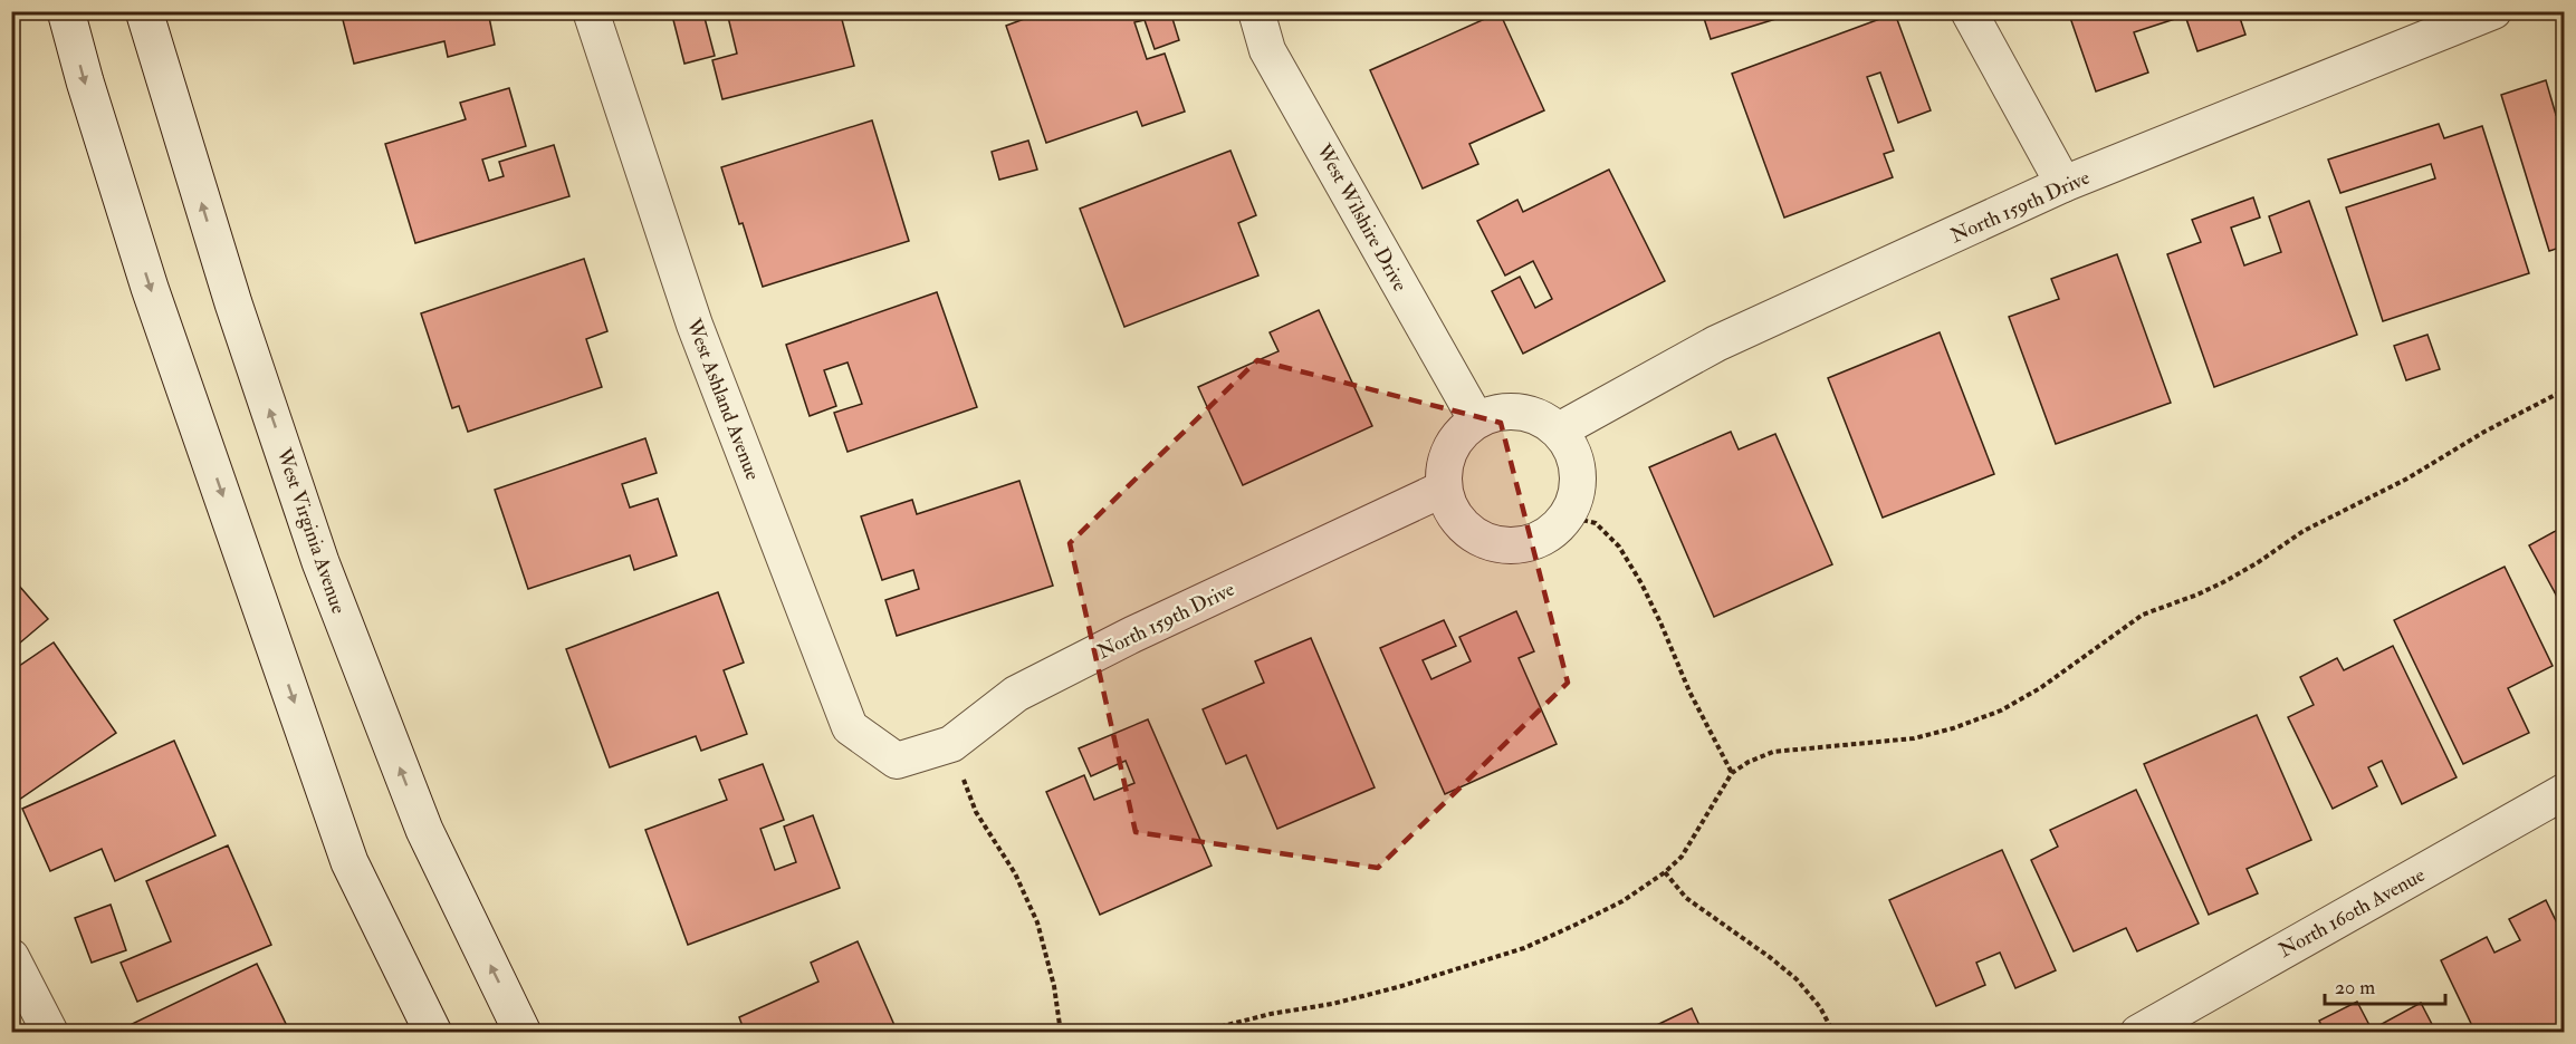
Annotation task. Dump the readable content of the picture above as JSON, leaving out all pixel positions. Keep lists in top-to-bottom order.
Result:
{
  "streets": {
    "main road": ["West Virginia Avenue"],
    "street": [
      "North 159th Drive",
      "West Wilshire Drive",
      "West Ashland Avenue",
      "North 160th Avenue"
    ]
  },
  "crossings": [
    ["North 159th Drive", "West Wilshire Drive"],
    ["North 159th Drive", "West Ashland Avenue"]
  ],
  "scale_bar": "20 m"
}
